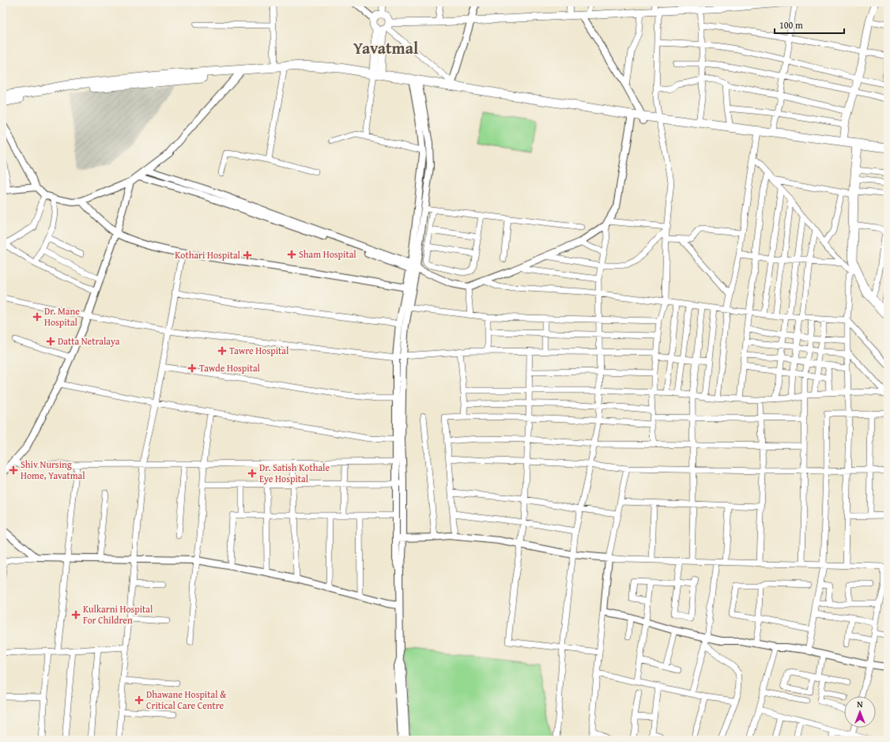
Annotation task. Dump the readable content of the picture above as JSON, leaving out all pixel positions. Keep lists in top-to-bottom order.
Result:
{
  "districts": ["Yavatmal"],
  "places": {
    "health": [
      "Sham Hospital",
      "Kothari Hospital",
      "Dr. Mane Hospital",
      "Datta Netralaya",
      "Tawre Hospital",
      "Tawde Hospital",
      "Shiv Nursing Home, Yavatmal",
      "Dr. Satish Kothale Eye Hospital",
      "Kulkarni Hospital For Children",
      "Dhawane Hospital & Critical Care Centre"
    ]
  },
  "scale_bar": "100 m",
  "north": "top"
}
